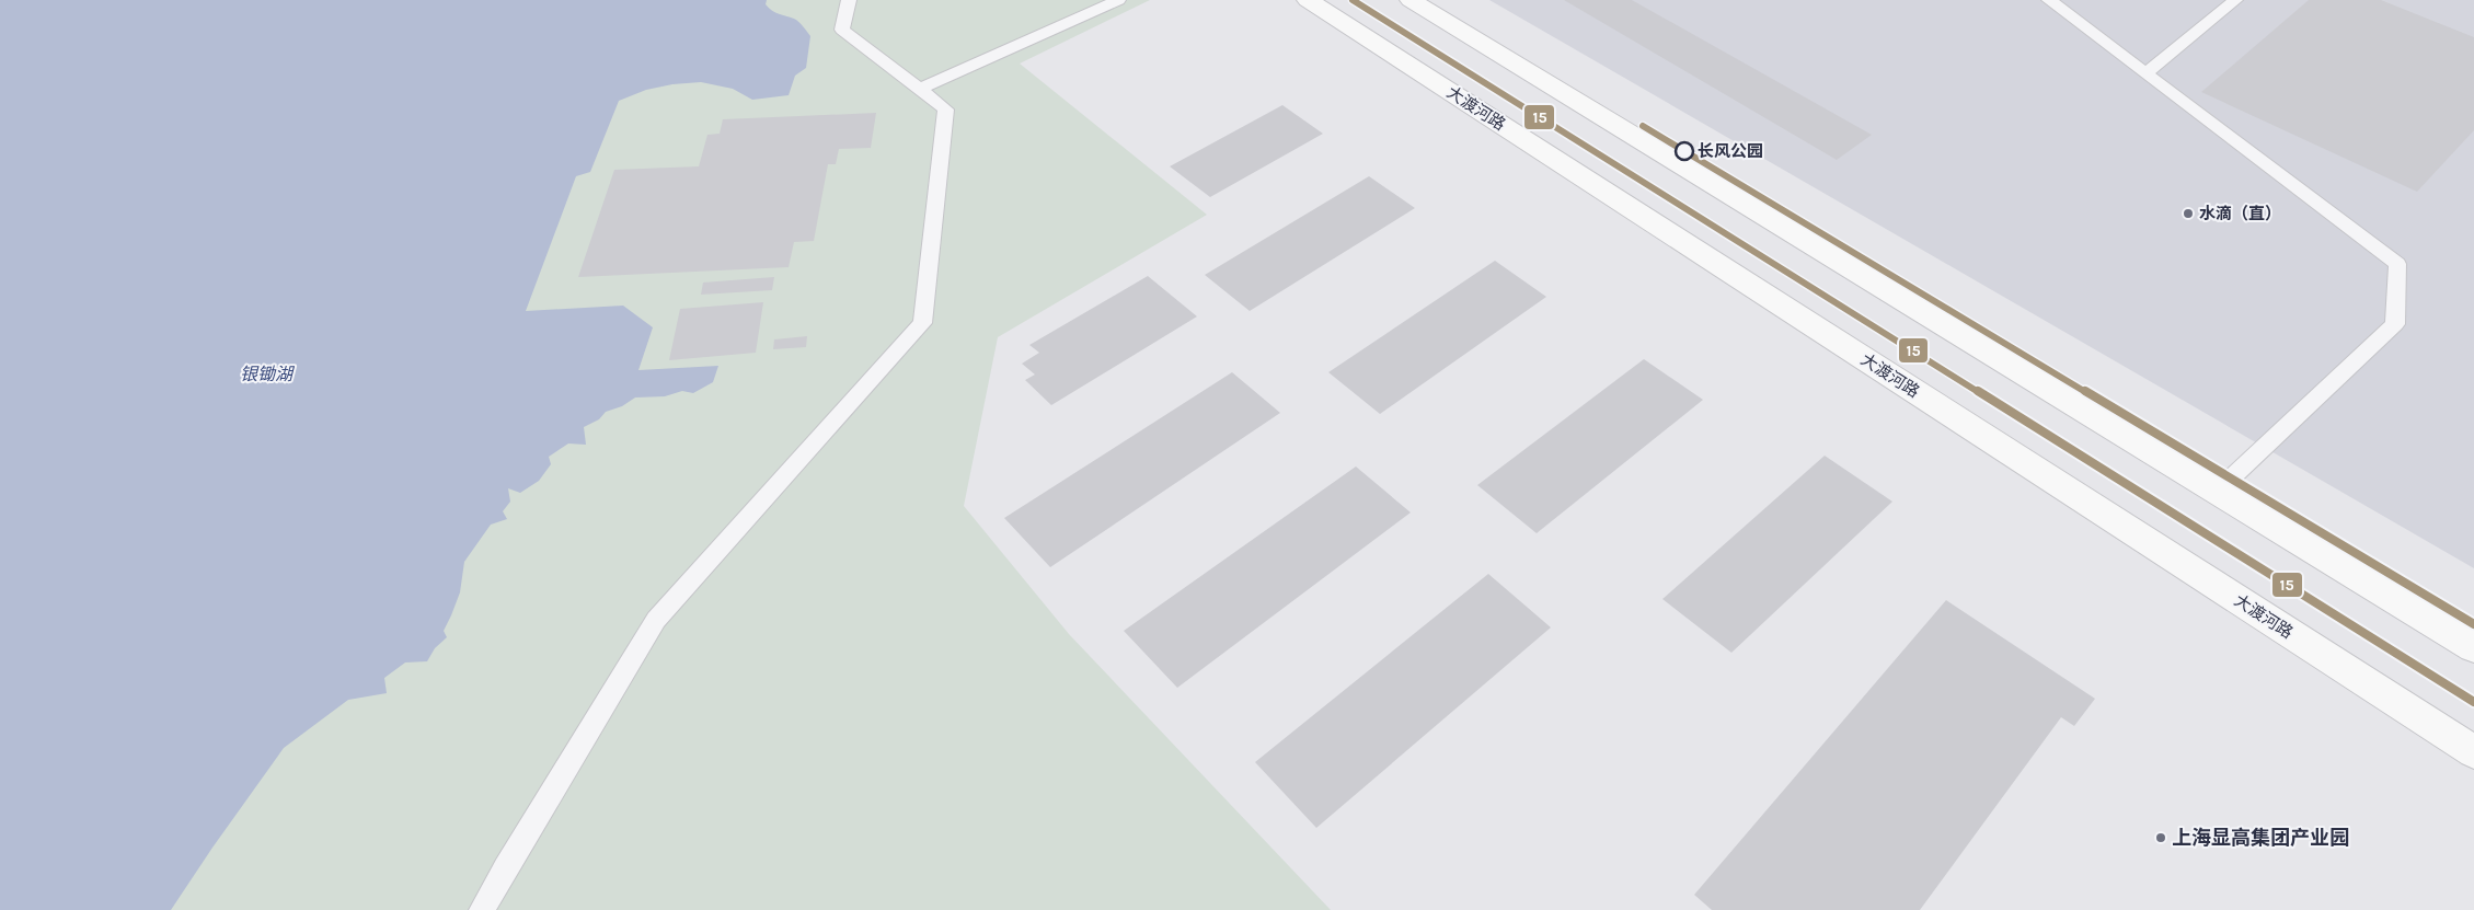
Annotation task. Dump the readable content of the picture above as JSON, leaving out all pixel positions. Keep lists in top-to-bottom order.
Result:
{
  "streets": {
    "main road": ["大渡河路"]
  },
  "water": ["银锄湖"],
  "places": ["长风公园", "水滴（直）", "上海显高集团产业园"],
  "lines": ["transit line 15"]
}
